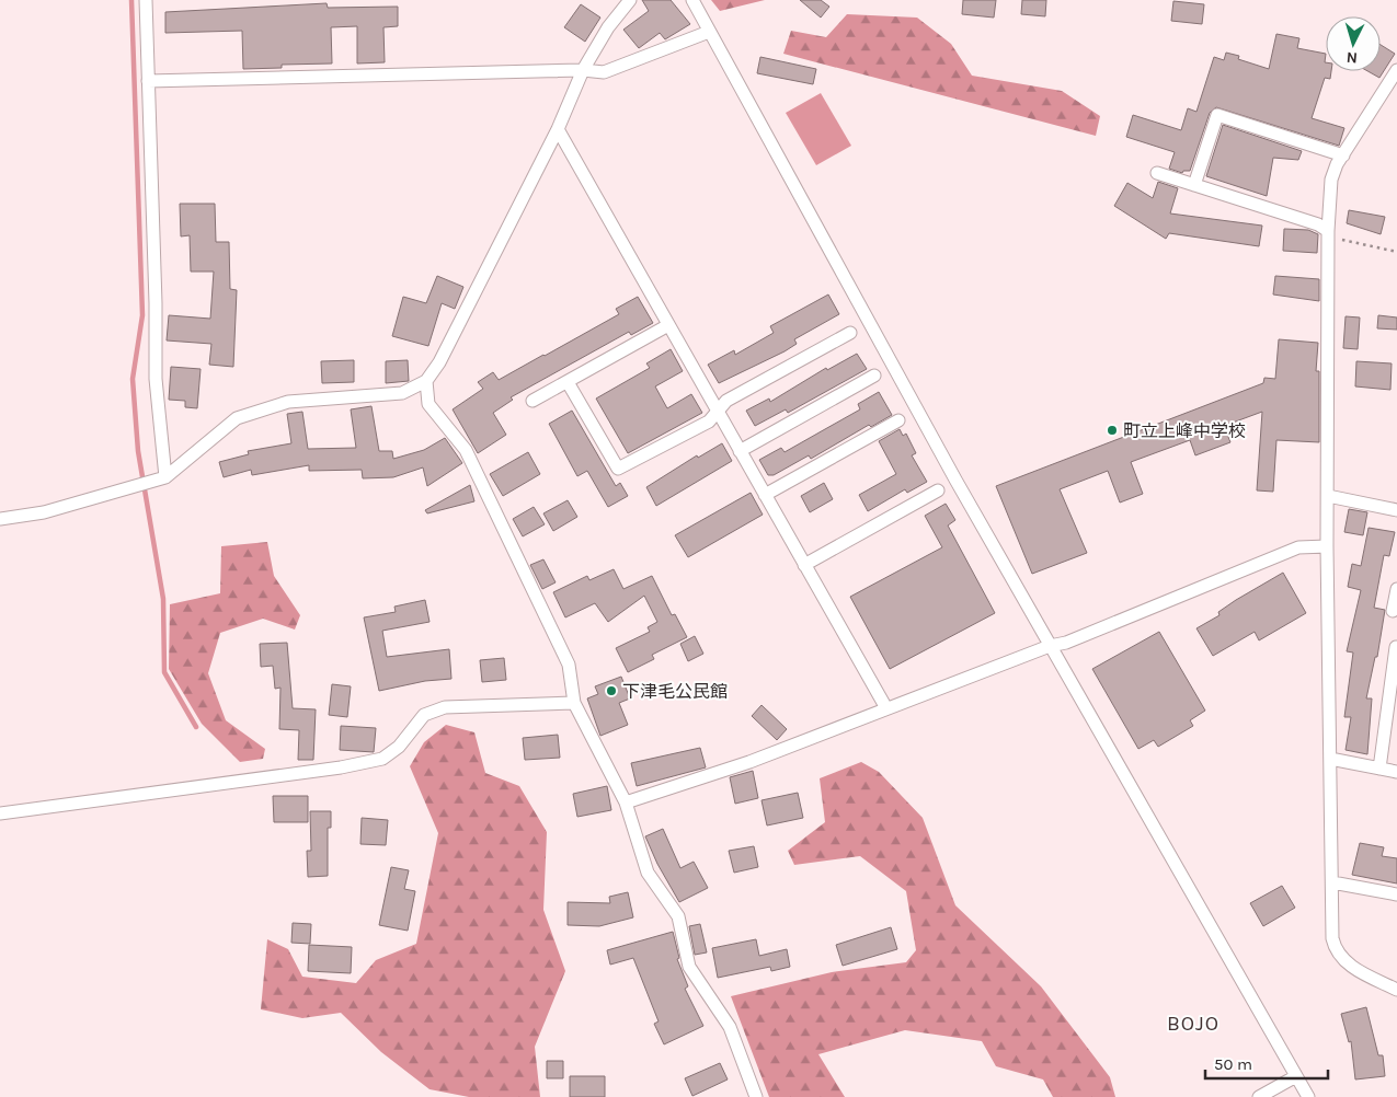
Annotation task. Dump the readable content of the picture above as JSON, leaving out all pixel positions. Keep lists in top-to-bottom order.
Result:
{
  "districts": ["BOJO"],
  "places": ["町立上峰中学校", "下津毛公民館"],
  "scale_bar": "50 m",
  "north": "bottom"
}
